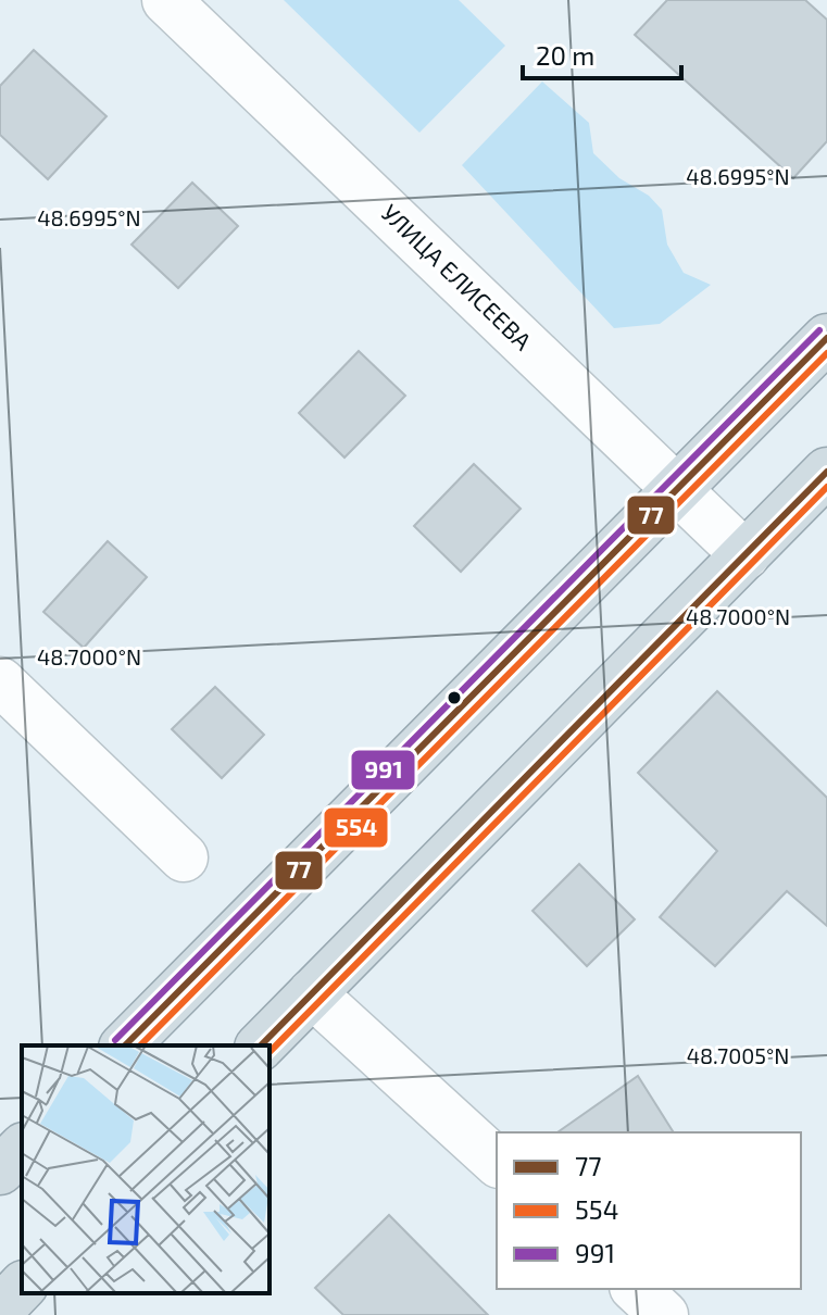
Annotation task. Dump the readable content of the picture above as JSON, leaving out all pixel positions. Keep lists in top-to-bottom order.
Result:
{
  "streets": {
    "street": ["УЛИЦА ЕЛИСЕЕВА"]
  },
  "lines": ["transit line 991", "transit line 77", "transit line 554"],
  "legend": ["77", "554", "991"],
  "scale_bar": "20 m",
  "coordinates": ["48.6995°N", "48.7000°N", "48.7005°N"]
}
